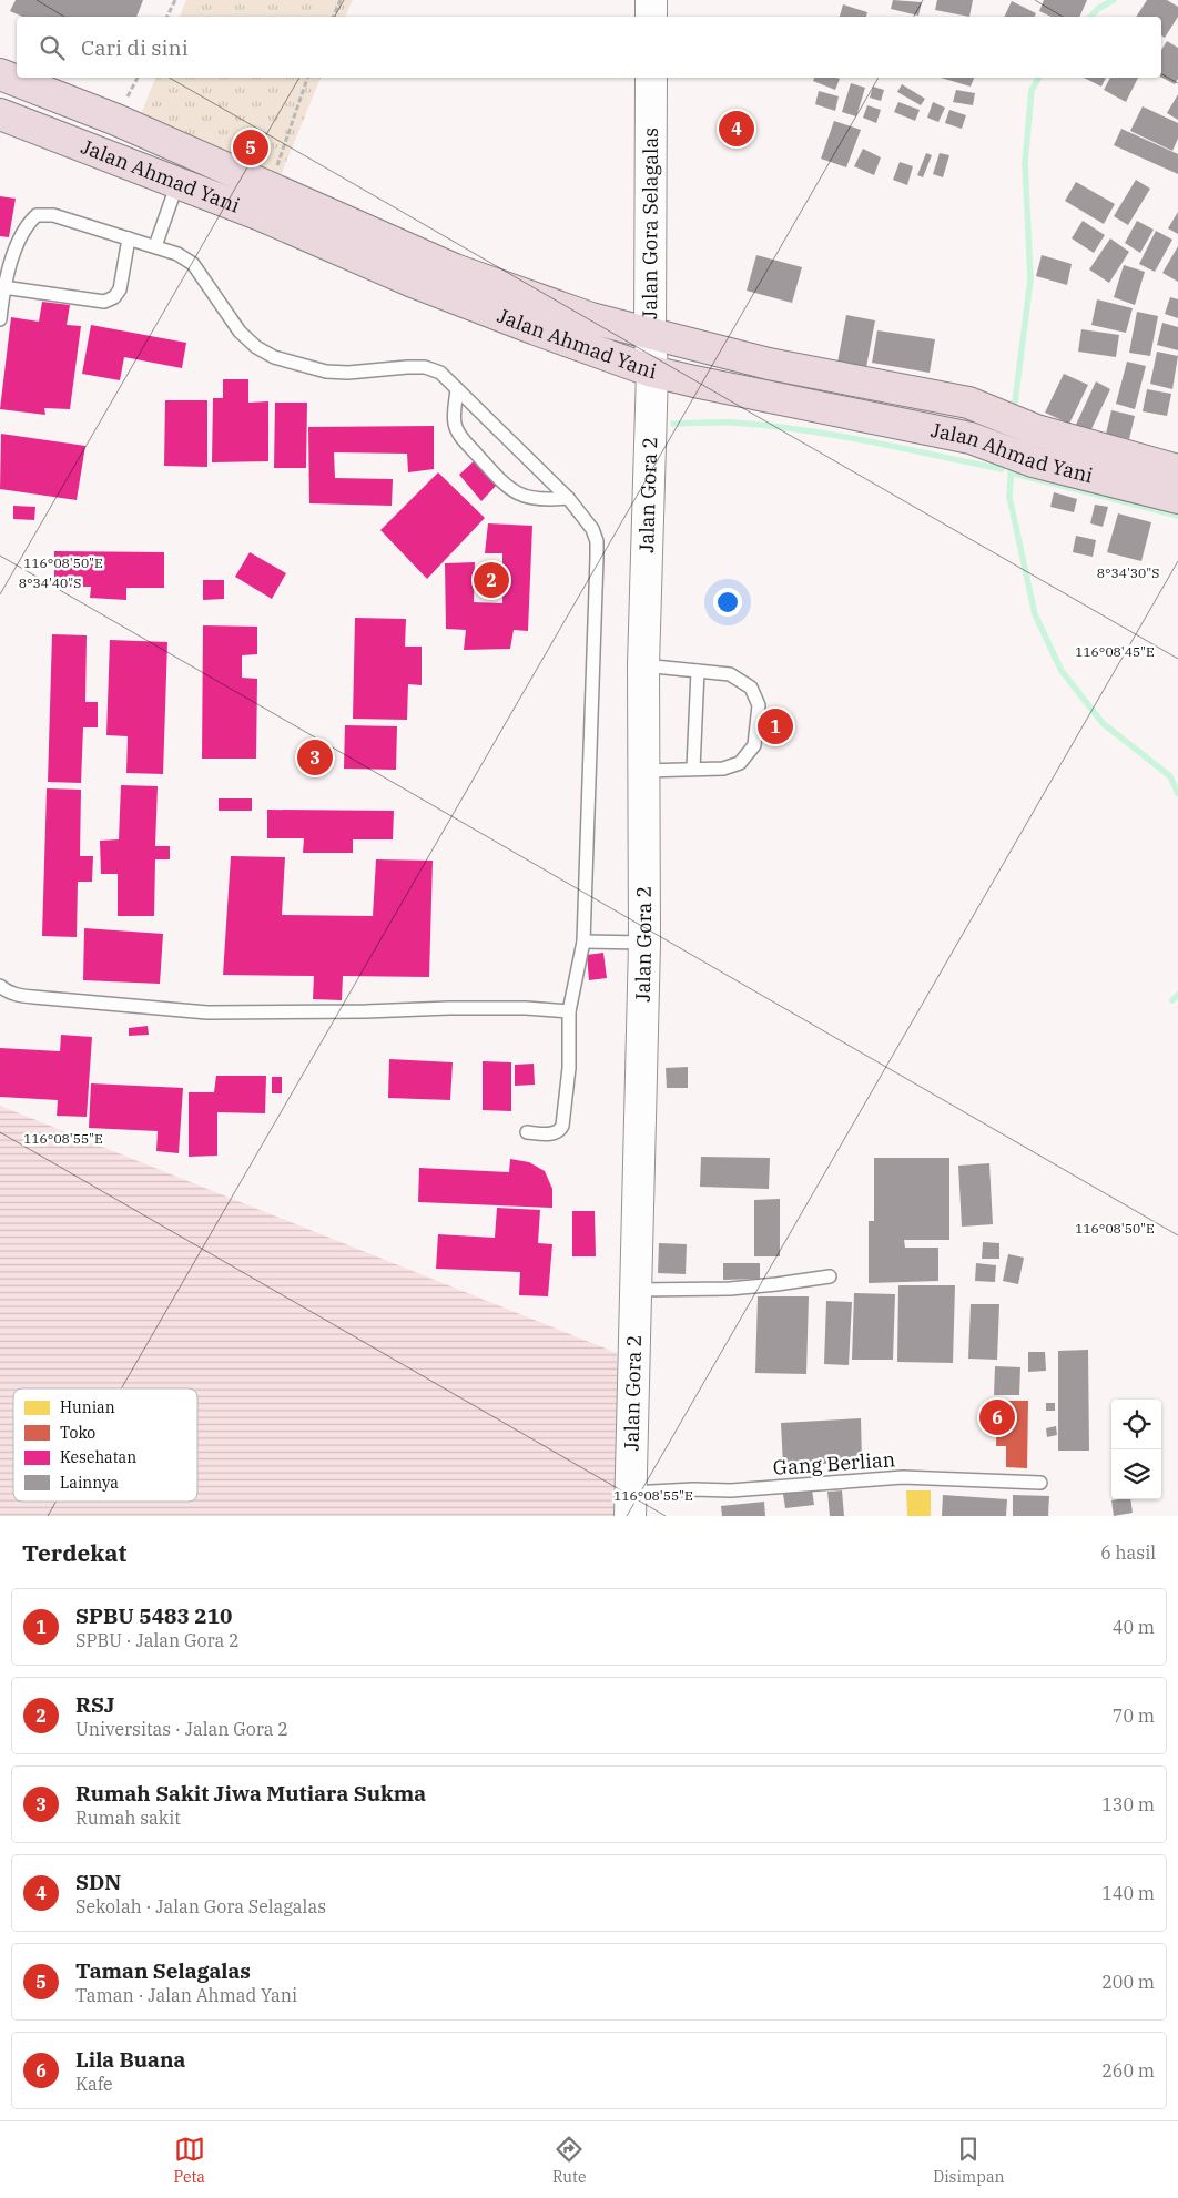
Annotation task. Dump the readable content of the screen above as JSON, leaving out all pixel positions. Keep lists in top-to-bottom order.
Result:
{
  "streets": {
    "highway": ["Jalan Ahmad Yani"],
    "street": ["Jalan Gora Selagalas", "Jalan Gora 2"],
    "lane": ["Gang Berlian"]
  },
  "crossings": [
    ["Jalan Ahmad Yani", "Jalan Gora Selagalas"],
    ["Jalan Ahmad Yani", "Jalan Gora 2"],
    ["Jalan Gora Selagalas", "Jalan Gora 2"],
    ["Jalan Gora 2", "Gang Berlian"]
  ],
  "legend": [
    "Hunian",
    "Toko",
    "Kesehatan",
    "Lainnya"
  ],
  "page": {
    "search": "Cari di sini",
    "pins": [
      "4",
      "5",
      "2",
      "1",
      "3",
      "6"
    ],
    "heading": ["Terdekat", "6 hasil"],
    "list": [
      {
        "mark": "1",
        "name": "SPBU 5483 210",
        "note": "SPBU · Jalan Gora 2",
        "value": "40 m"
      },
      {
        "mark": "2",
        "name": "RSJ",
        "note": "Universitas · Jalan Gora 2",
        "value": "70 m"
      },
      {
        "mark": "3",
        "name": "Rumah Sakit Jiwa Mutiara Sukma",
        "note": "Rumah sakit",
        "value": "130 m"
      },
      {
        "mark": "4",
        "name": "SDN",
        "note": "Sekolah · Jalan Gora Selagalas",
        "value": "140 m"
      },
      {
        "mark": "5",
        "name": "Taman Selagalas",
        "note": "Taman · Jalan Ahmad Yani",
        "value": "200 m"
      },
      {
        "mark": "6",
        "name": "Lila Buana",
        "note": "Kafe",
        "value": "260 m"
      }
    ],
    "nav": ["Peta", "Rute", "Disimpan"]
  },
  "coordinates": [
    "116°08'50\"E",
    "8°34'30\"S",
    "8°34'40\"S",
    "116°08'45\"E",
    "116°08'55\"E"
  ]
}
